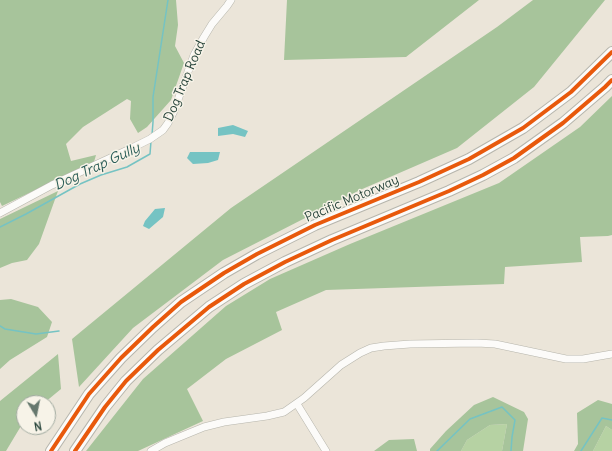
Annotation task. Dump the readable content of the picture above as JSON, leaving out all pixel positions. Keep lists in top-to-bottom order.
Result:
{
  "streets": {
    "highway": ["Pacific Motorway"],
    "street": ["Dog Trap Road"]
  },
  "water": ["Dog Trap Gully"],
  "north": "bottom"
}
